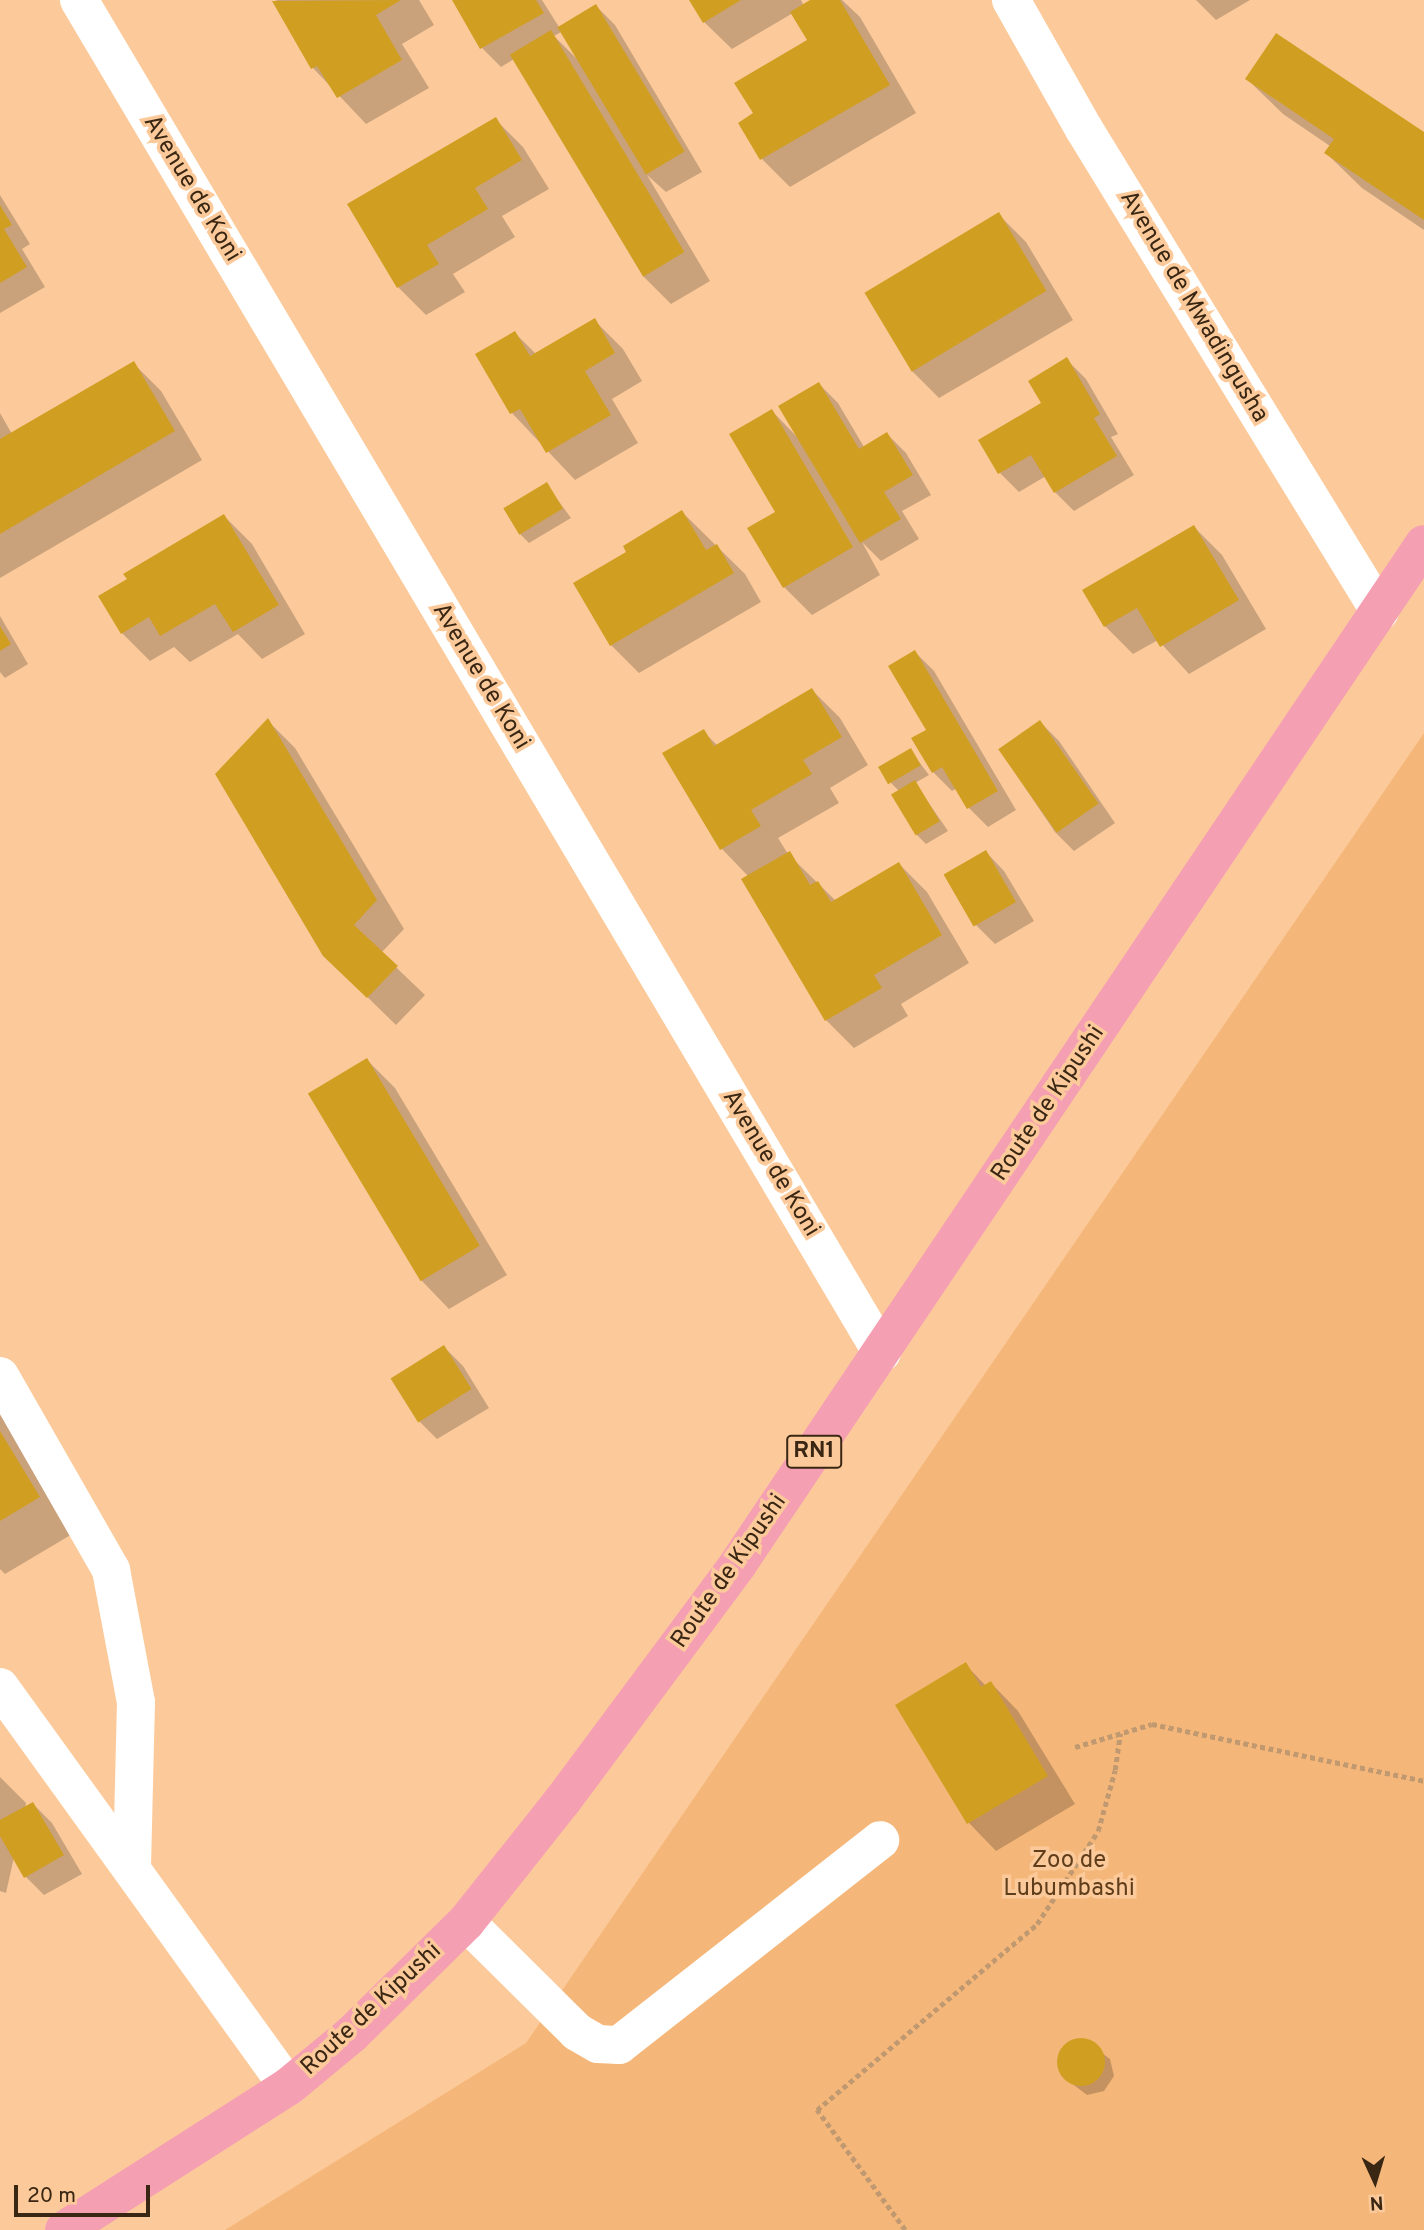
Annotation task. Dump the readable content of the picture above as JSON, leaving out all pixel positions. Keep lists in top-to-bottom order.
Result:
{
  "streets": {
    "highway": ["Route de Kipushi", "RN1"],
    "street": ["Avenue de Koni", "Avenue de Mwadingusha"]
  },
  "crossings": [
    ["Avenue de Koni", "Route de Kipushi"],
    ["Avenue de Mwadingusha", "Route de Kipushi"]
  ],
  "parks": ["Zoo de Lubumbashi"],
  "scale_bar": "20 m",
  "north": "bottom"
}
